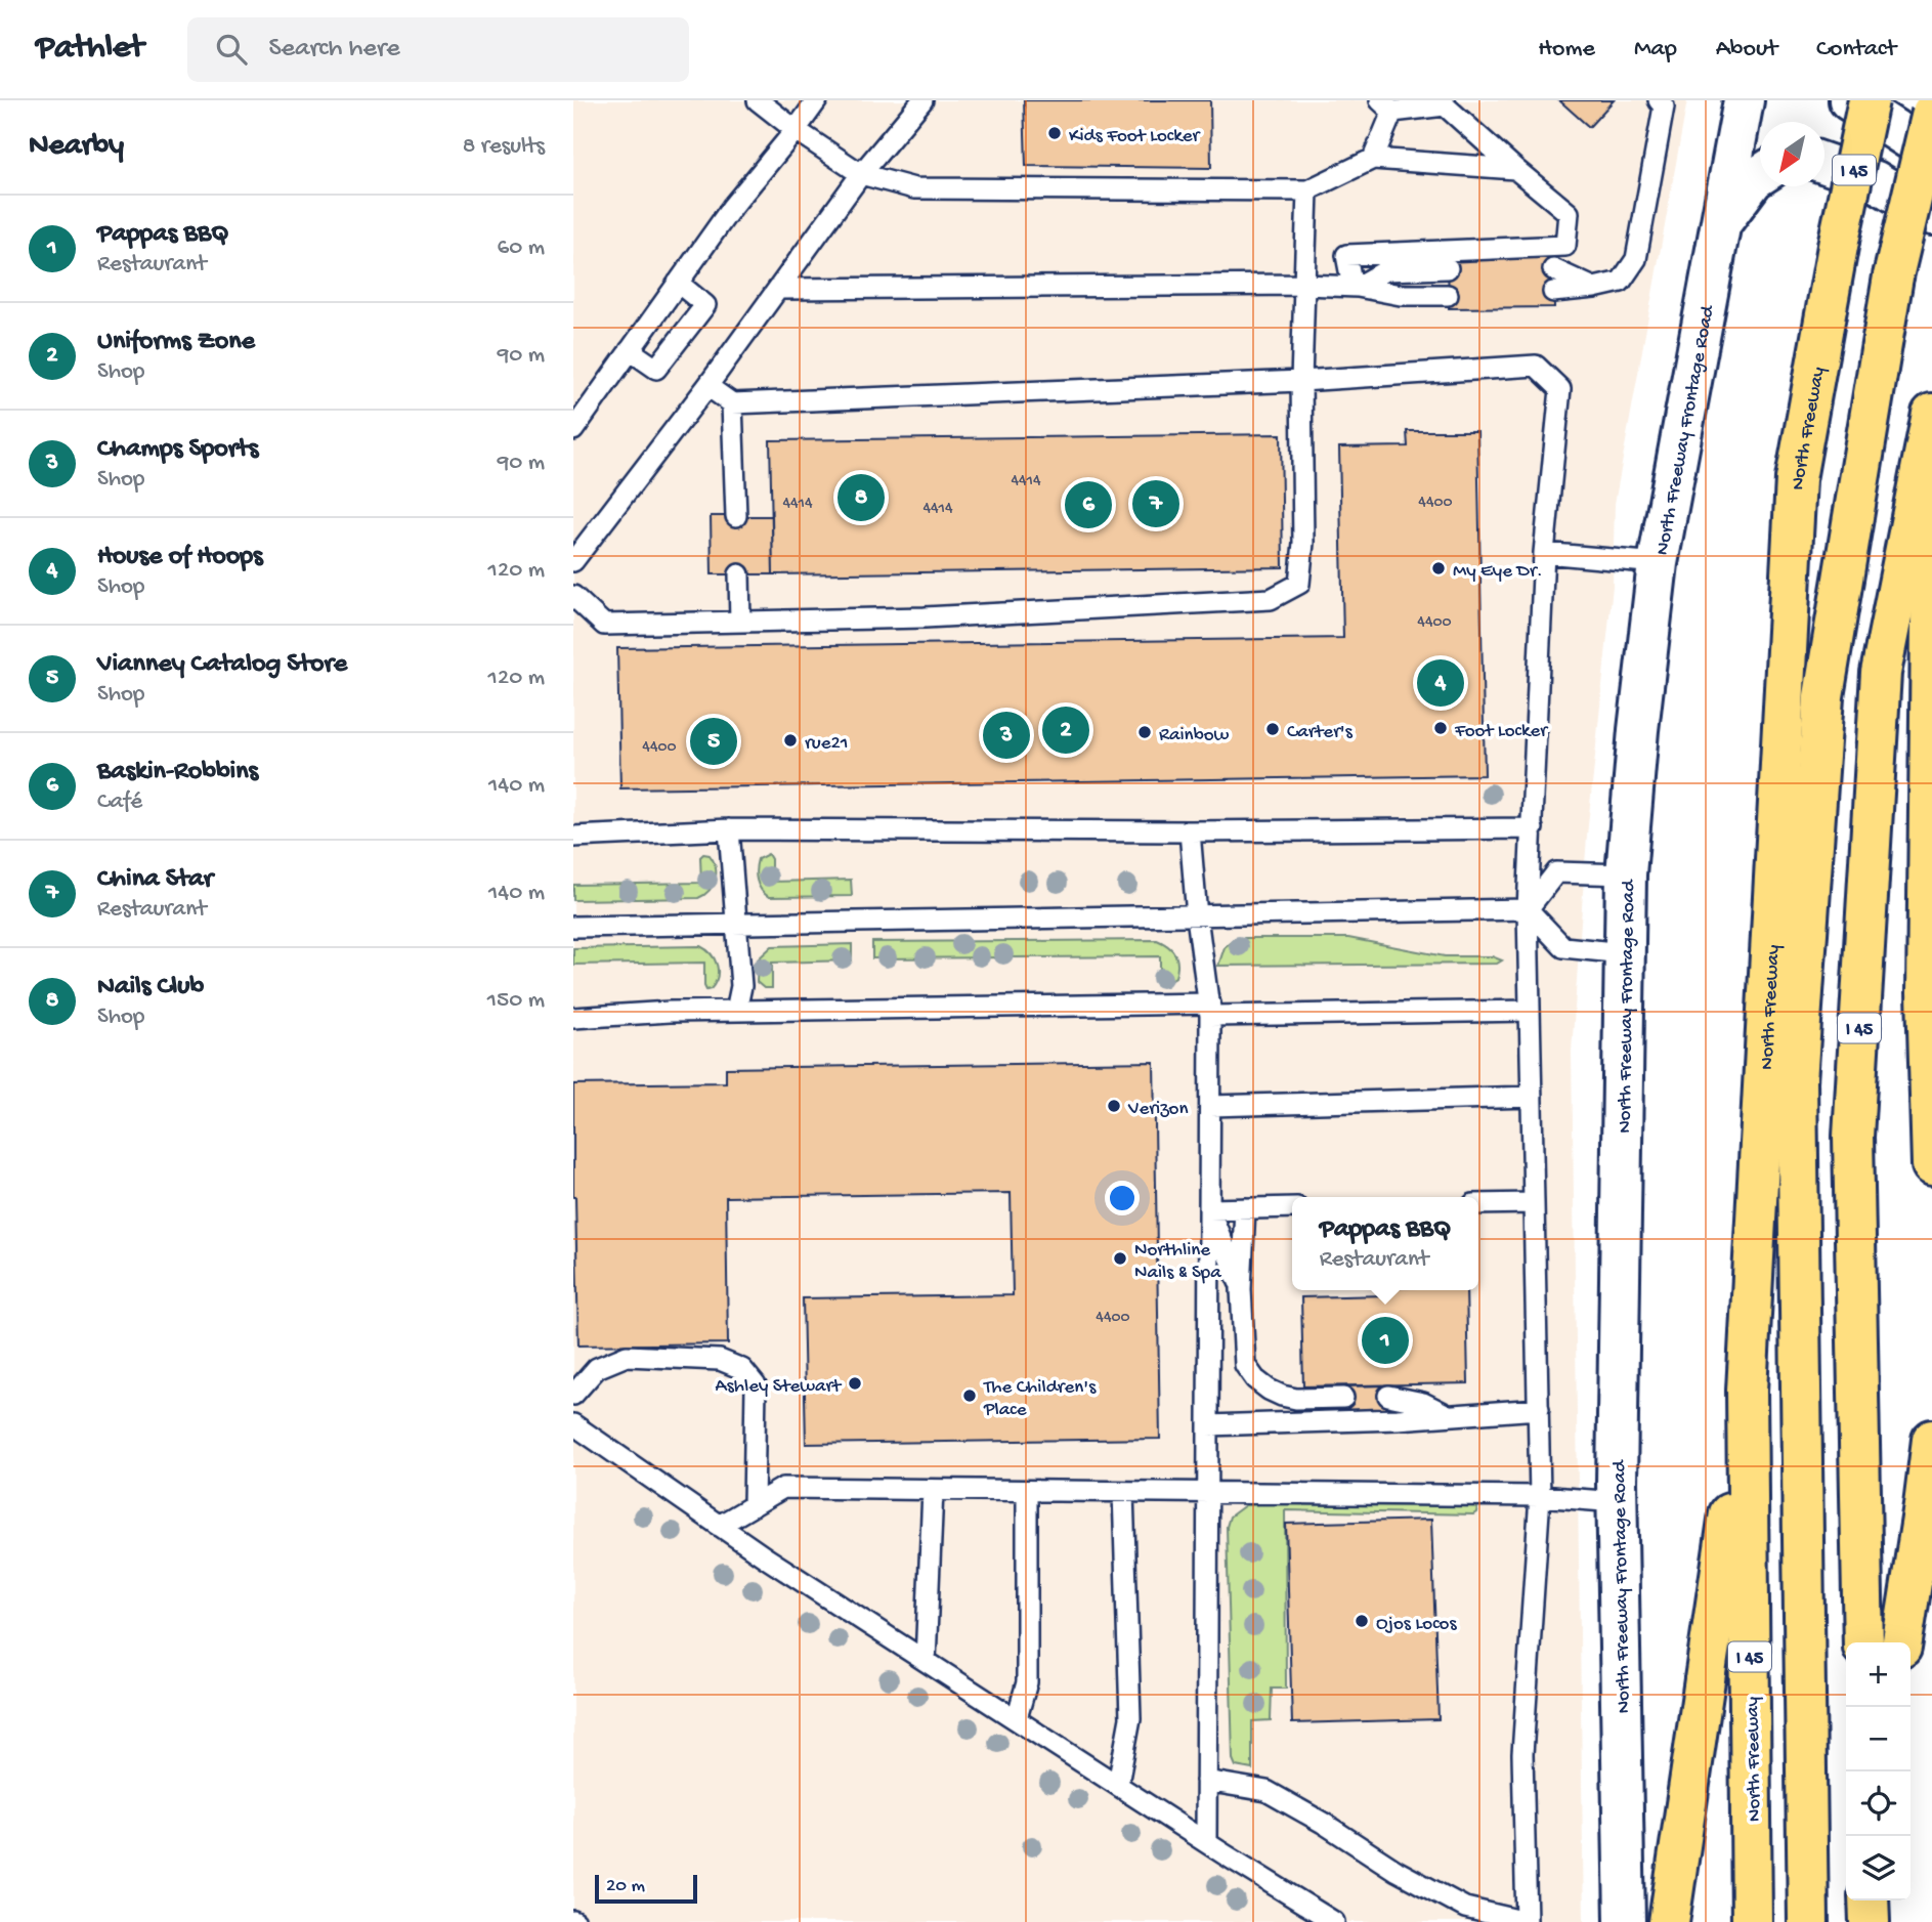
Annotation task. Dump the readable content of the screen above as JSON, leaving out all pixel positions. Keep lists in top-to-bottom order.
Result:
{
  "streets": {
    "highway": ["I 45", "North Freeway"],
    "main road": ["North Freeway Frontage Road"]
  },
  "places": [
    "Kids Foot Locker",
    "My Eye Dr.",
    "Foot Locker",
    "Carter's",
    "Rainbow",
    "rue21",
    "Verizon",
    "Northline Nails & Spa",
    "Ashley Stewart",
    "The Children's Place",
    "Ojos Locos"
  ],
  "house_numbers": [
    "4414",
    "4400",
    "4414",
    "4414",
    "4400",
    "4400",
    "4400"
  ],
  "scale_bar": "20 m",
  "north": "bottom left",
  "page": {
    "header": "Pathlet",
    "search": "Search here",
    "nav": [
      "Home",
      "Map",
      "About",
      "Contact"
    ],
    "heading": ["Nearby", "8 results"],
    "list": [
      {
        "mark": "1",
        "name": "Pappas BBQ",
        "note": "Restaurant",
        "value": "60 m"
      },
      {
        "mark": "2",
        "name": "Uniforms Zone",
        "note": "Shop",
        "value": "90 m"
      },
      {
        "mark": "3",
        "name": "Champs Sports",
        "note": "Shop",
        "value": "90 m"
      },
      {
        "mark": "4",
        "name": "House of Hoops",
        "note": "Shop",
        "value": "120 m"
      },
      {
        "mark": "5",
        "name": "Vianney Catalog Store",
        "note": "Shop",
        "value": "120 m"
      },
      {
        "mark": "6",
        "name": "Baskin-Robbins",
        "note": "Café",
        "value": "140 m"
      },
      {
        "mark": "7",
        "name": "China Star",
        "note": "Restaurant",
        "value": "140 m"
      },
      {
        "mark": "8",
        "name": "Nails Club",
        "note": "Shop",
        "value": "150 m"
      }
    ],
    "pins": [
      "8",
      "7",
      "6",
      "4",
      "2",
      "3",
      "5",
      "1"
    ],
    "popup": ["Pappas BBQ", "Restaurant"],
    "map_buttons": ["+", "−"],
    "scale": "20 m"
  }
}
